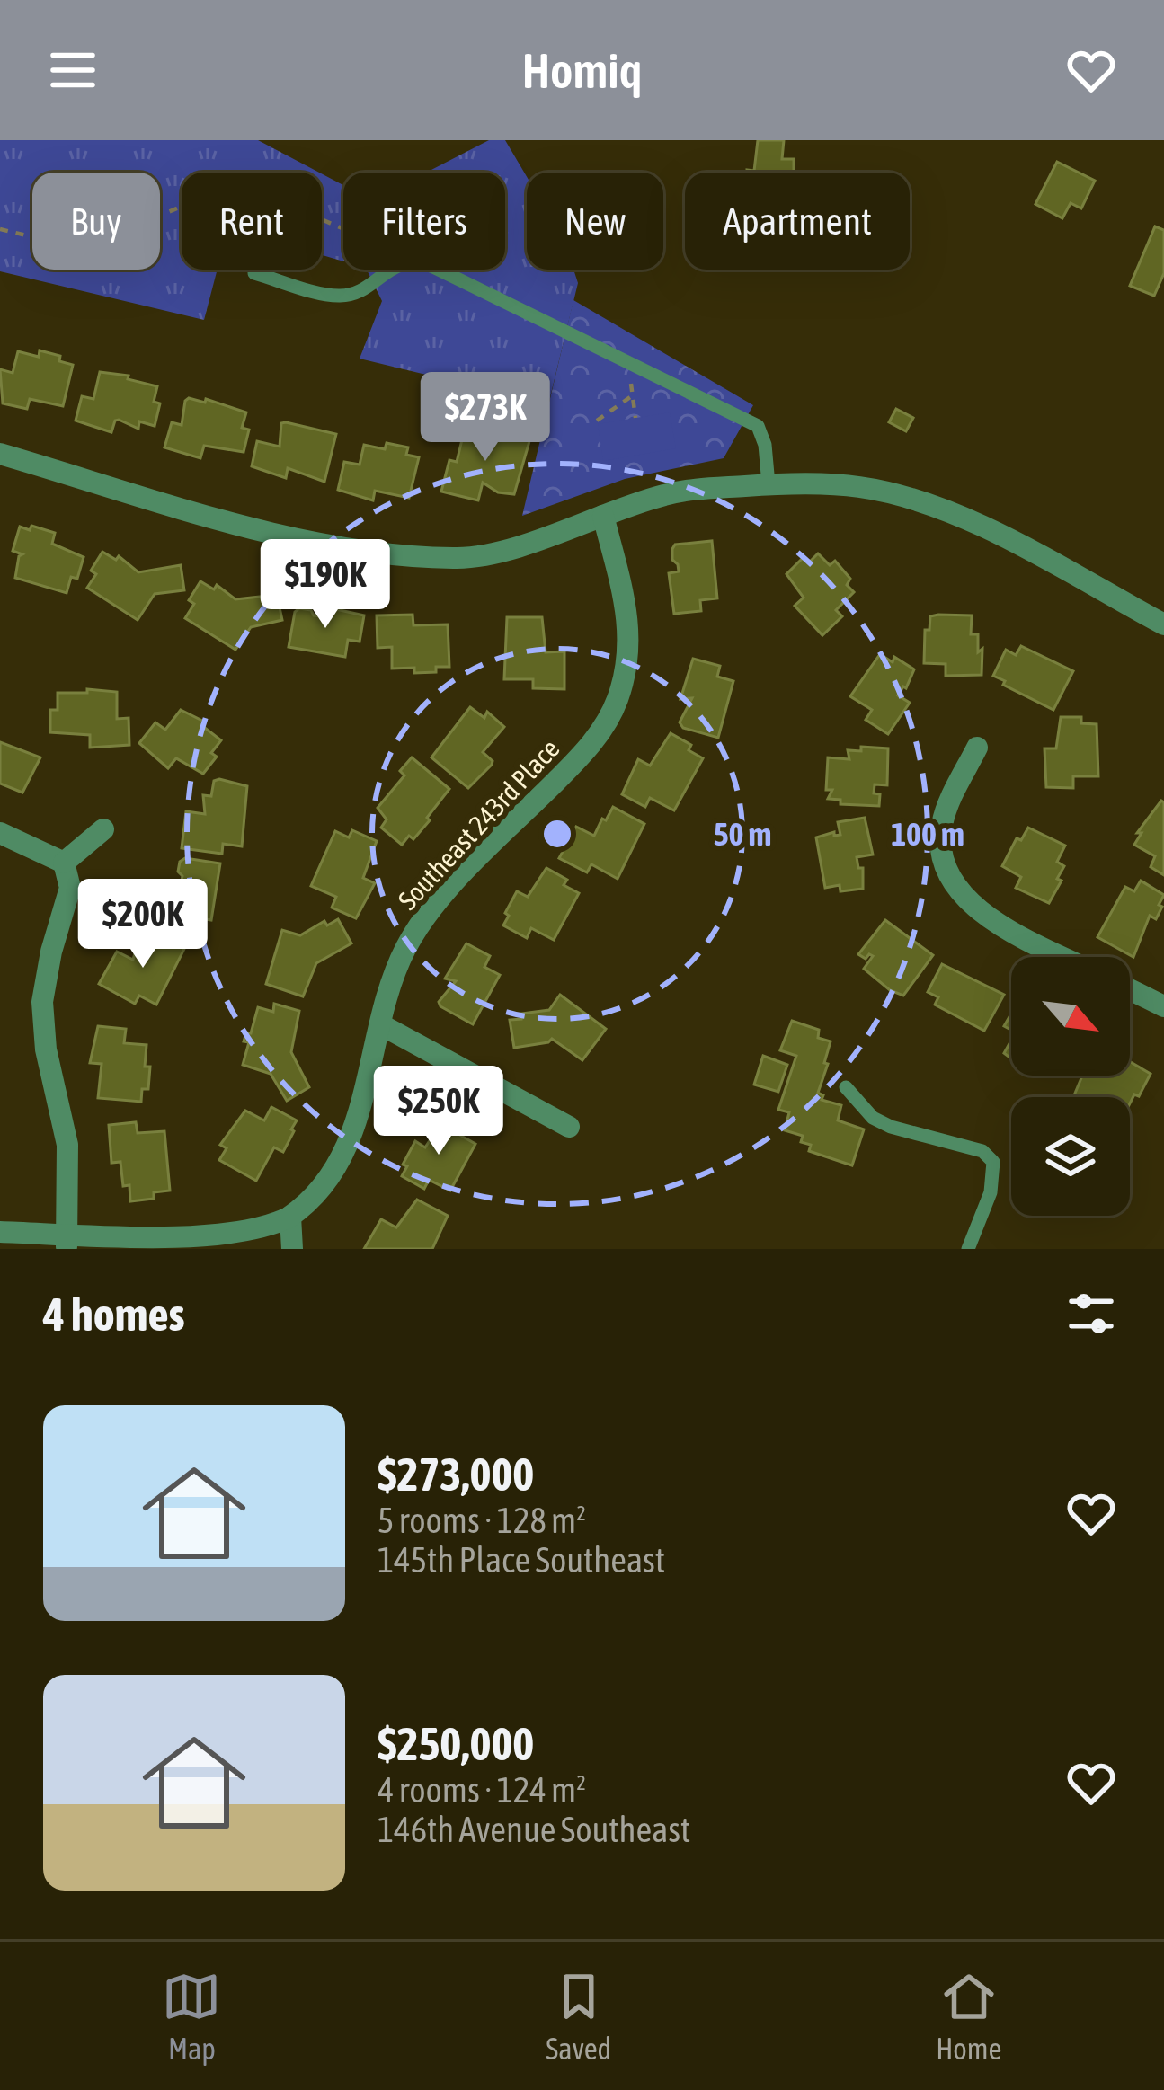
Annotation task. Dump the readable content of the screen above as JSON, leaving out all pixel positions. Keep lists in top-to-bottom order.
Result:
{
  "streets": {
    "street": ["Southeast 243rd Place"]
  },
  "north": "bottom right",
  "page": {
    "header": "Homiq",
    "chip": [
      "Buy",
      "Rent",
      "Filters",
      "New",
      "Apartment"
    ],
    "price": [
      "$273K",
      "$190K",
      "$200K",
      "$250K"
    ],
    "heading": "4 homes",
    "list": [
      {
        "name": "$273,000",
        "note": "5 rooms · 128 m² · 145th Place Southeast"
      },
      {
        "name": "$250,000",
        "note": "4 rooms · 124 m² · 146th Avenue Southeast"
      }
    ],
    "tabs": ["Map", "Saved", "Home"]
  },
  "rings": ["50 m", "100 m"]
}
